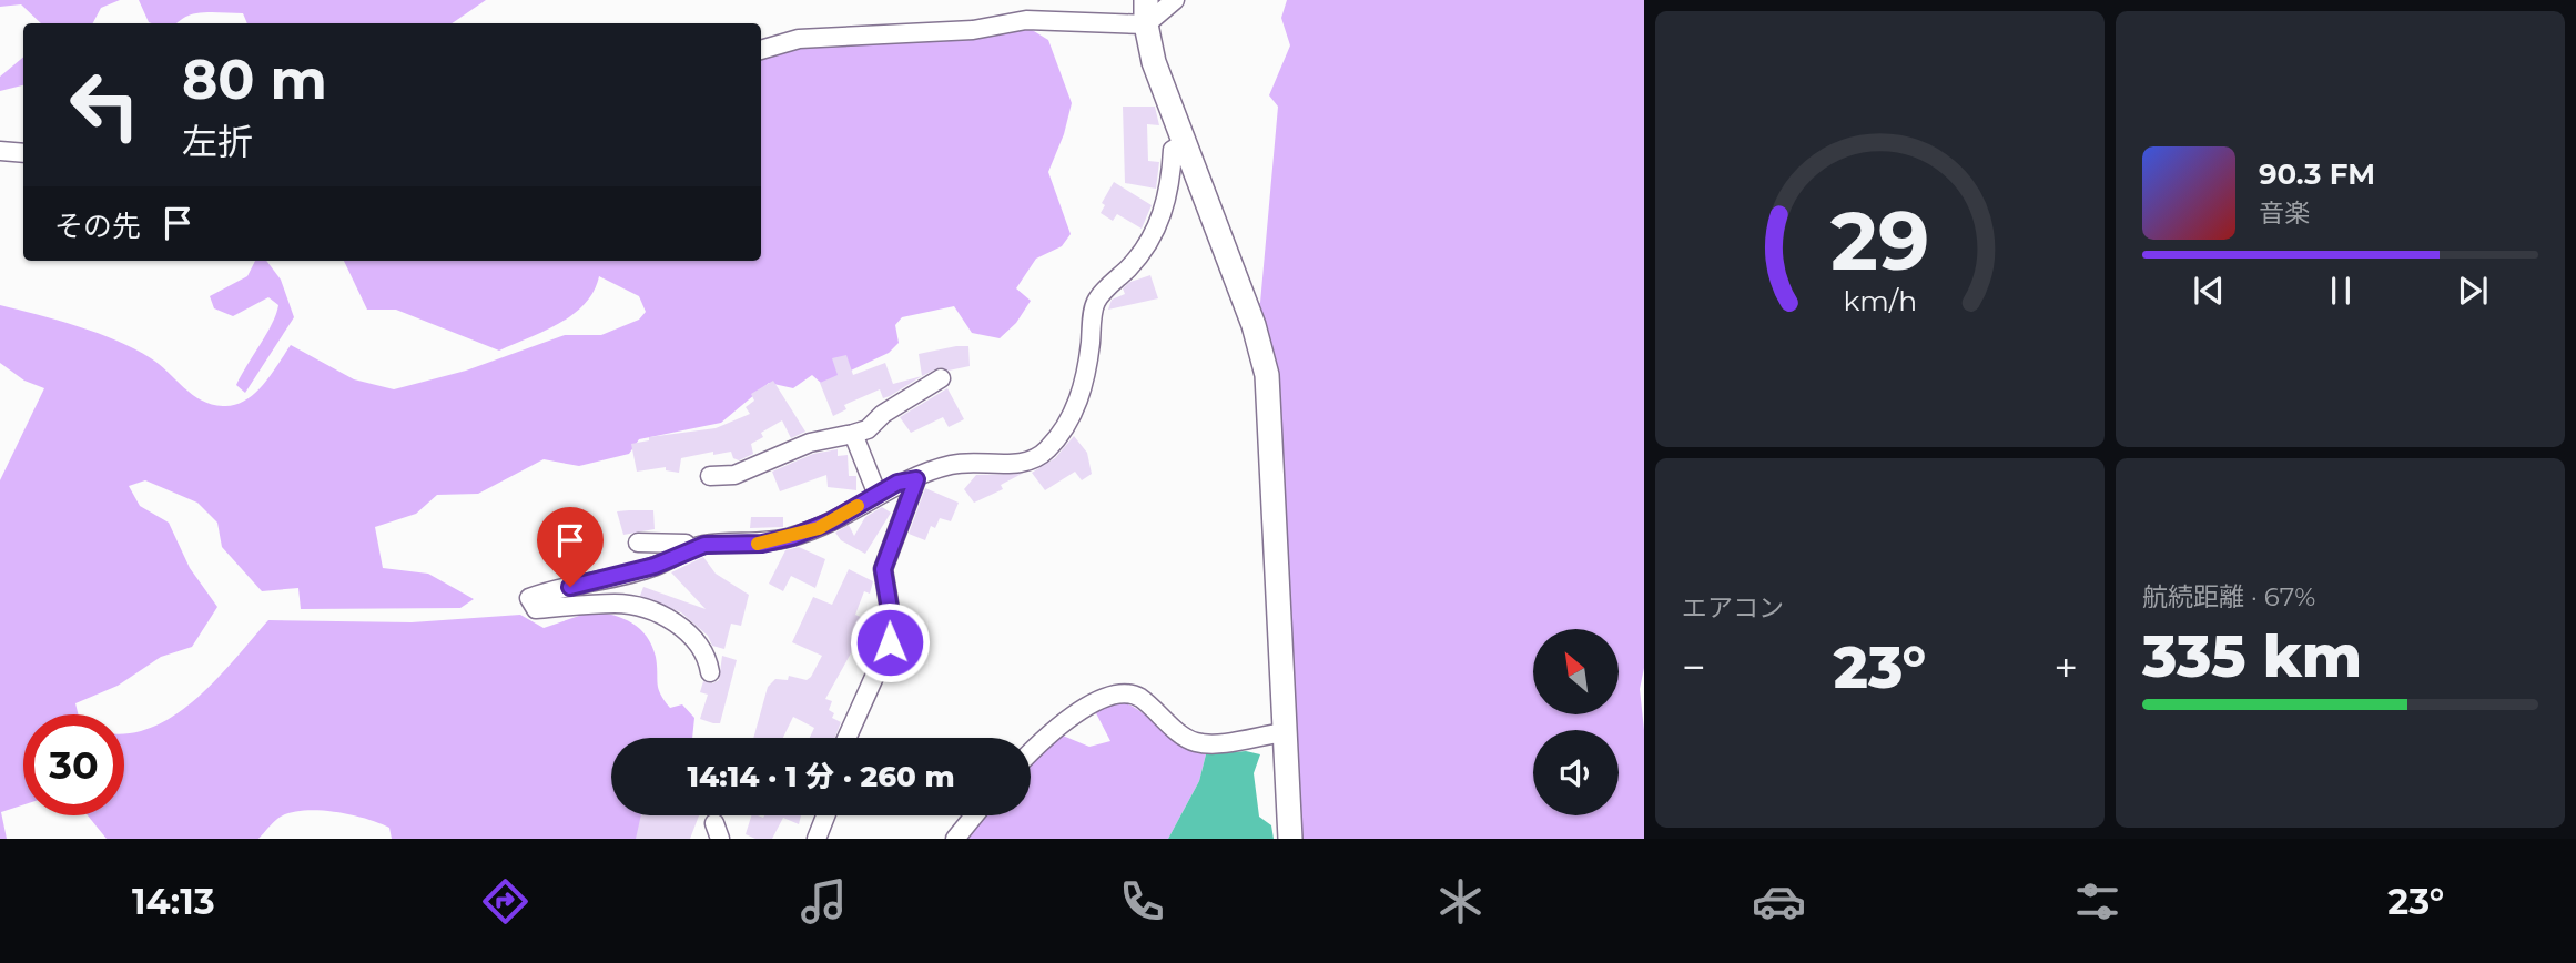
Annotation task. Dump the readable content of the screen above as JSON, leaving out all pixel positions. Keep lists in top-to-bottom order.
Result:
{
  "north": "top left",
  "page": {
    "turn": ["80 m", "左折"],
    "song": ["90.3 FM", "音楽"],
    "then": "その先",
    "tile": [
      "エアコン",
      ["航続距離 · 67%", "335 km"]
    ],
    "heat": ["−", "23°", "+"],
    "limit": "30",
    "trip": "14:14 · 1 分 · 260 m",
    "tabs": ["14:13", "23°"],
    "gauge": ["29", "km/h"]
  }
}
